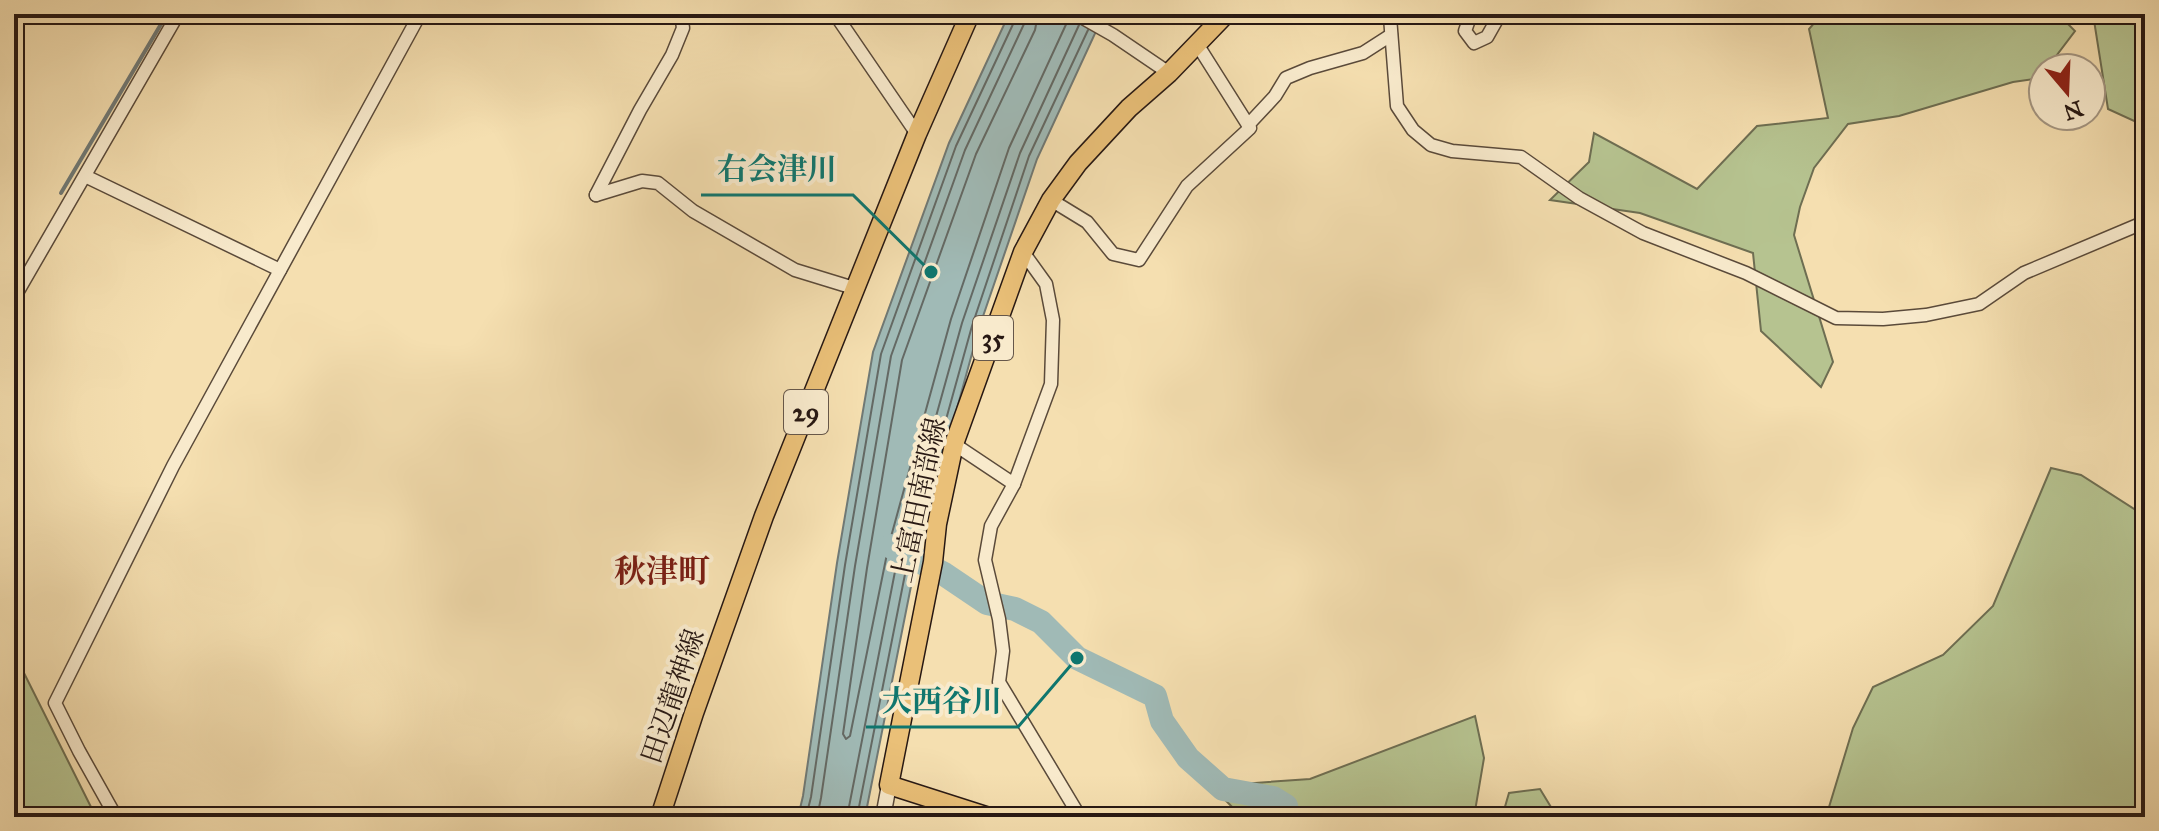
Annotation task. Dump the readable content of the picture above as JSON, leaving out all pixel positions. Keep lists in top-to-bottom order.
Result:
{
  "streets": {
    "main road": [
      "35",
      "29",
      "上富田南部線",
      "田辺龍神線"
    ]
  },
  "districts": ["秋津町"],
  "places": ["右会津川", "大西谷川"],
  "north": "bottom"
}
